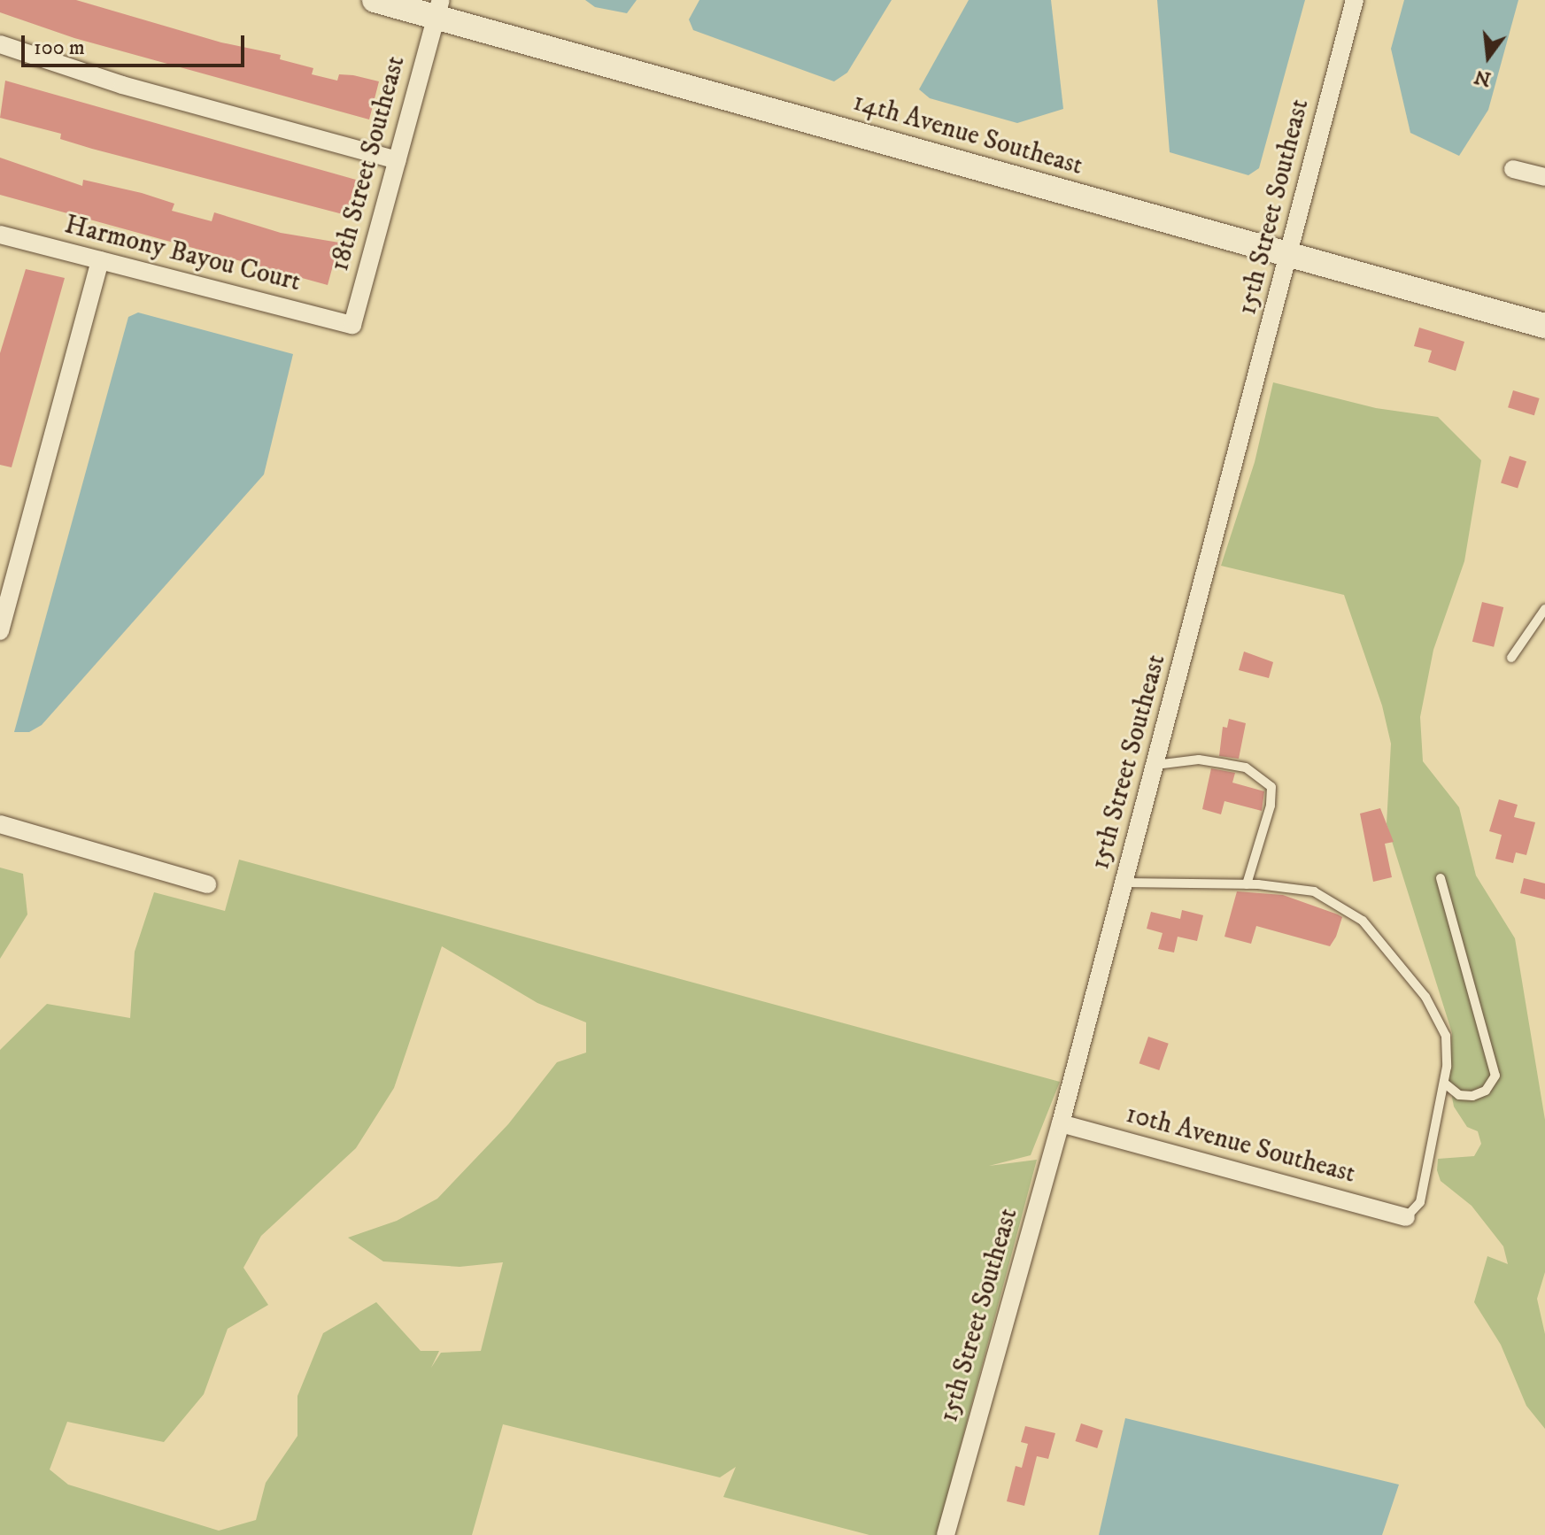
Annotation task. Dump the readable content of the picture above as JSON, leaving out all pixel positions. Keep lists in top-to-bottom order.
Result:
{
  "streets": {
    "street": [
      "14th Avenue Southeast",
      "18th Street Southeast",
      "15th Street Southeast",
      "Harmony Bayou Court",
      "10th Avenue Southeast"
    ]
  },
  "crossings": [
    ["14th Avenue Southeast", "18th Street Southeast"],
    ["14th Avenue Southeast", "15th Street Southeast"],
    ["18th Street Southeast", "Harmony Bayou Court"],
    ["15th Street Southeast", "10th Avenue Southeast"]
  ],
  "scale_bar": "100 m",
  "north": "bottom"
}
